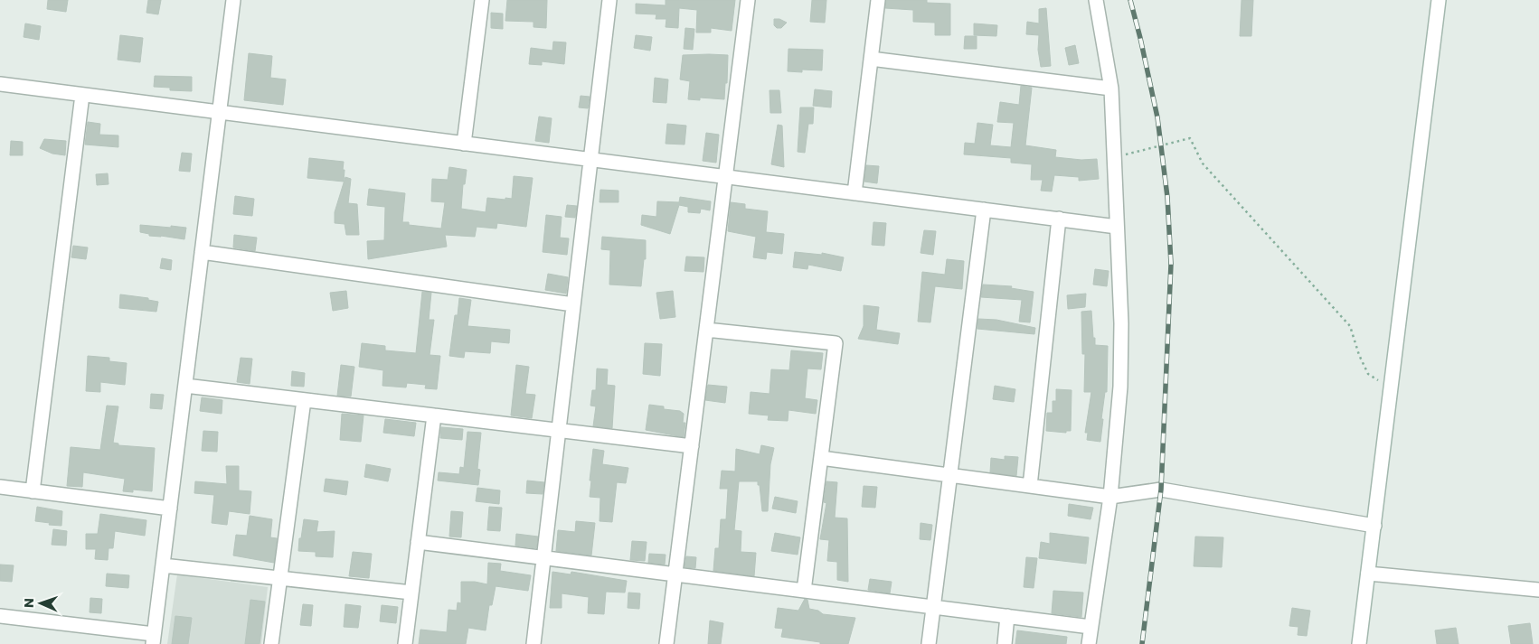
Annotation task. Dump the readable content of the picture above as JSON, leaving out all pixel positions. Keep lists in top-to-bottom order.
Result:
{
  "north": "left"
}
